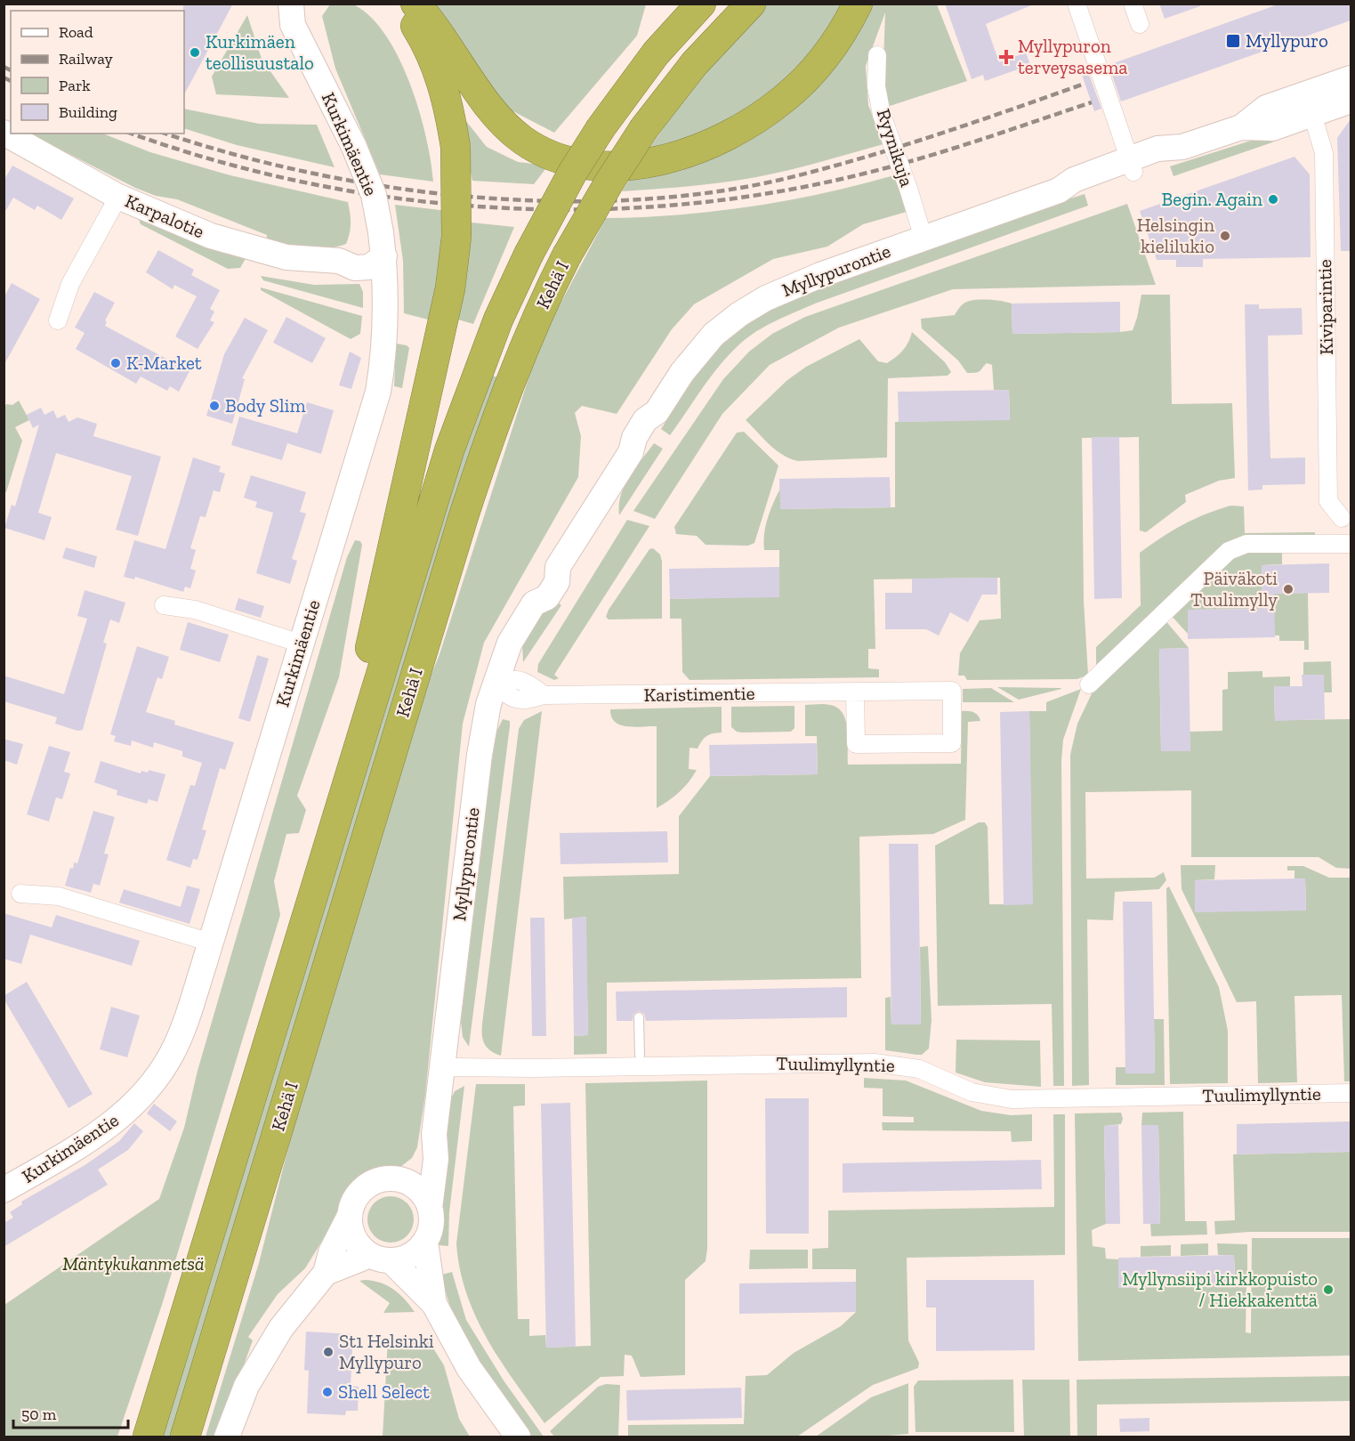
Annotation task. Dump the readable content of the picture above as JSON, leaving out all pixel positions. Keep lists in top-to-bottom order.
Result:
{
  "streets": {
    "highway": ["Kehä I"],
    "main road": ["Kurkimäentie", "Karpalotie", "Myllypurontie"],
    "street": [
      "Ryynikuja",
      "Kiviparintie",
      "Karistimentie",
      "Tuulimyllyntie"
    ]
  },
  "crossings": [
    ["Kurkimäentie", "Karpalotie"],
    ["Ryynikuja", "Myllypurontie"],
    ["Myllypurontie", "Kiviparintie"],
    ["Myllypurontie", "Karistimentie"],
    ["Myllypurontie", "Tuulimyllyntie"]
  ],
  "parks": ["Mäntykukanmetsä"],
  "places": {
    "transit": ["Myllypuro"],
    "other": [
      "Kurkimäen teollisuustalo",
      "Begin. Again",
      "Helsingin kielilukio",
      "K-Market",
      "Body Slim",
      "Päiväkoti Tuulimylly",
      "Myllynsiipi kirkkopuisto / Hiekkakenttä",
      "St1 Helsinki Myllypuro",
      "Shell Select"
    ],
    "health": ["Myllypuron terveysasema"]
  },
  "legend": [
    "Road",
    "Railway",
    "Park",
    "Building"
  ],
  "scale_bar": "50 m"
}
